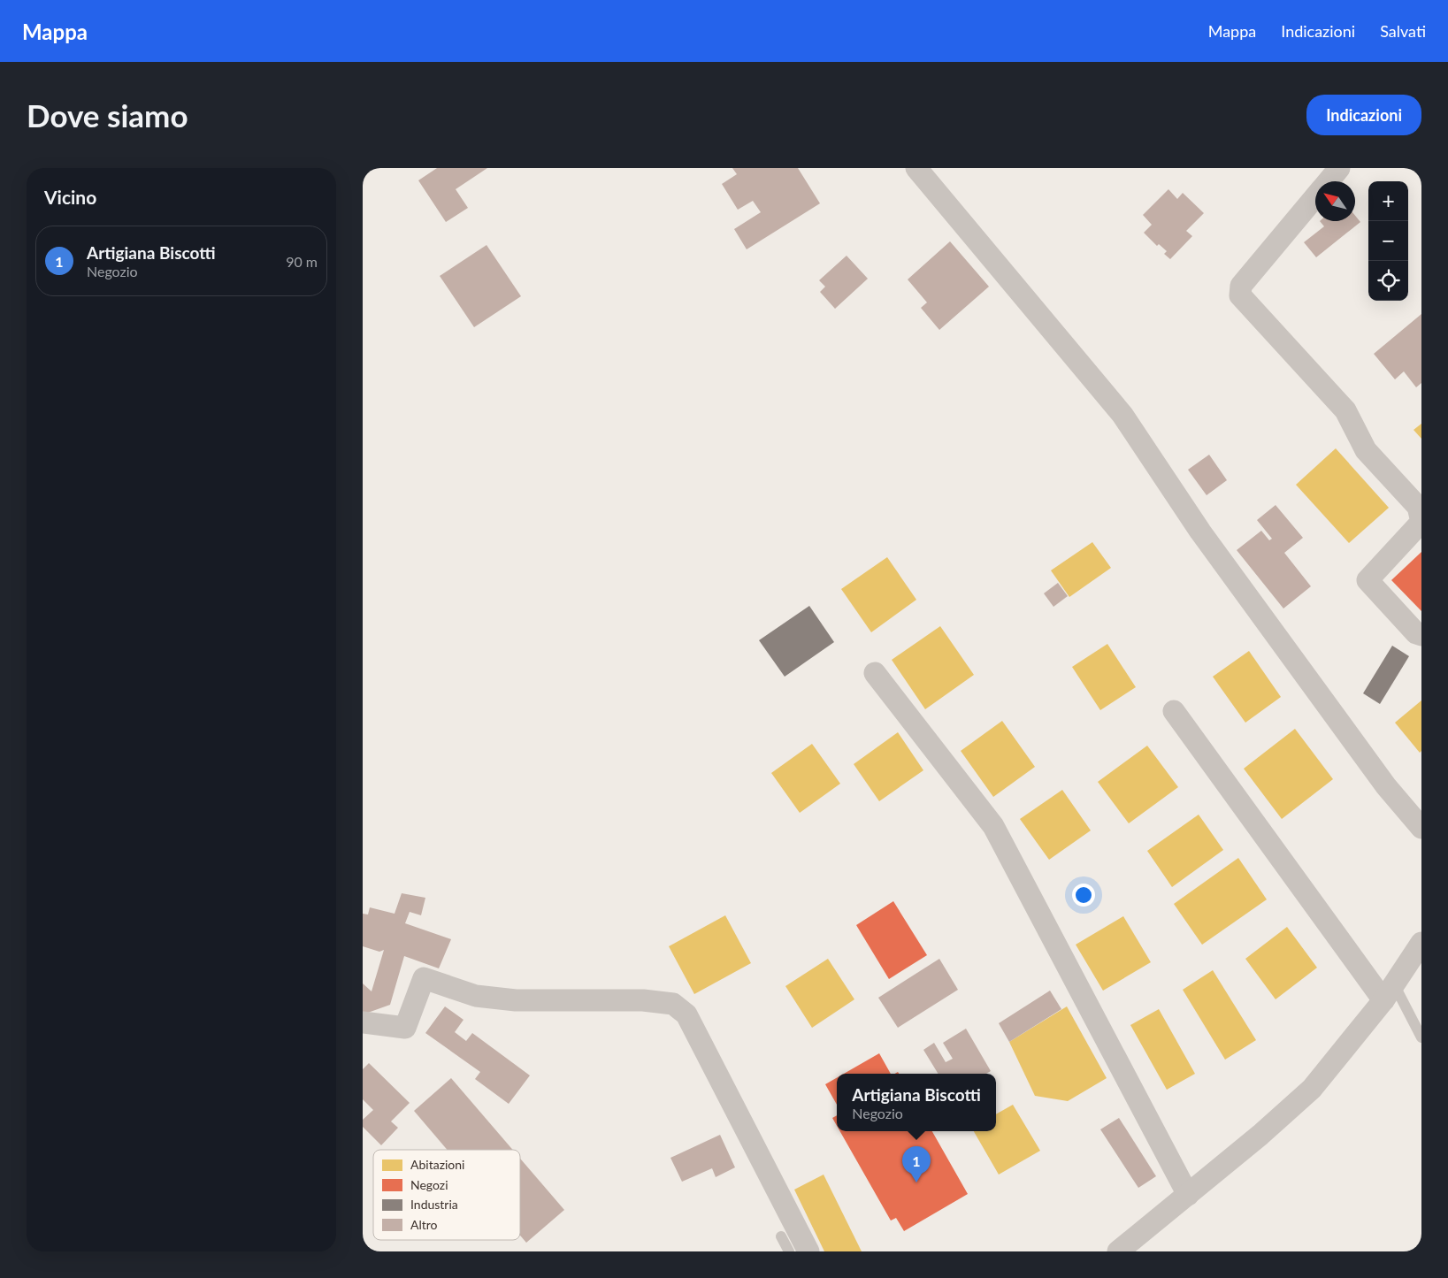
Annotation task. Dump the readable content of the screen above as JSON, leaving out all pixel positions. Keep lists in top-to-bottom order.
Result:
{
  "legend": [
    "Abitazioni",
    "Negozi",
    "Industria",
    "Altro"
  ],
  "north": "top left",
  "page": {
    "header": "Mappa",
    "nav": ["Mappa", "Indicazioni", "Salvati"],
    "buttons": "Indicazioni",
    "title": "Dove siamo",
    "heading": "Vicino",
    "map_buttons": ["+", "−"],
    "list": [
      {
        "mark": "1",
        "name": "Artigiana Biscotti",
        "note": "Negozio",
        "value": "90 m"
      }
    ],
    "popup": ["Artigiana Biscotti", "Negozio"],
    "pins": "1"
  }
}
